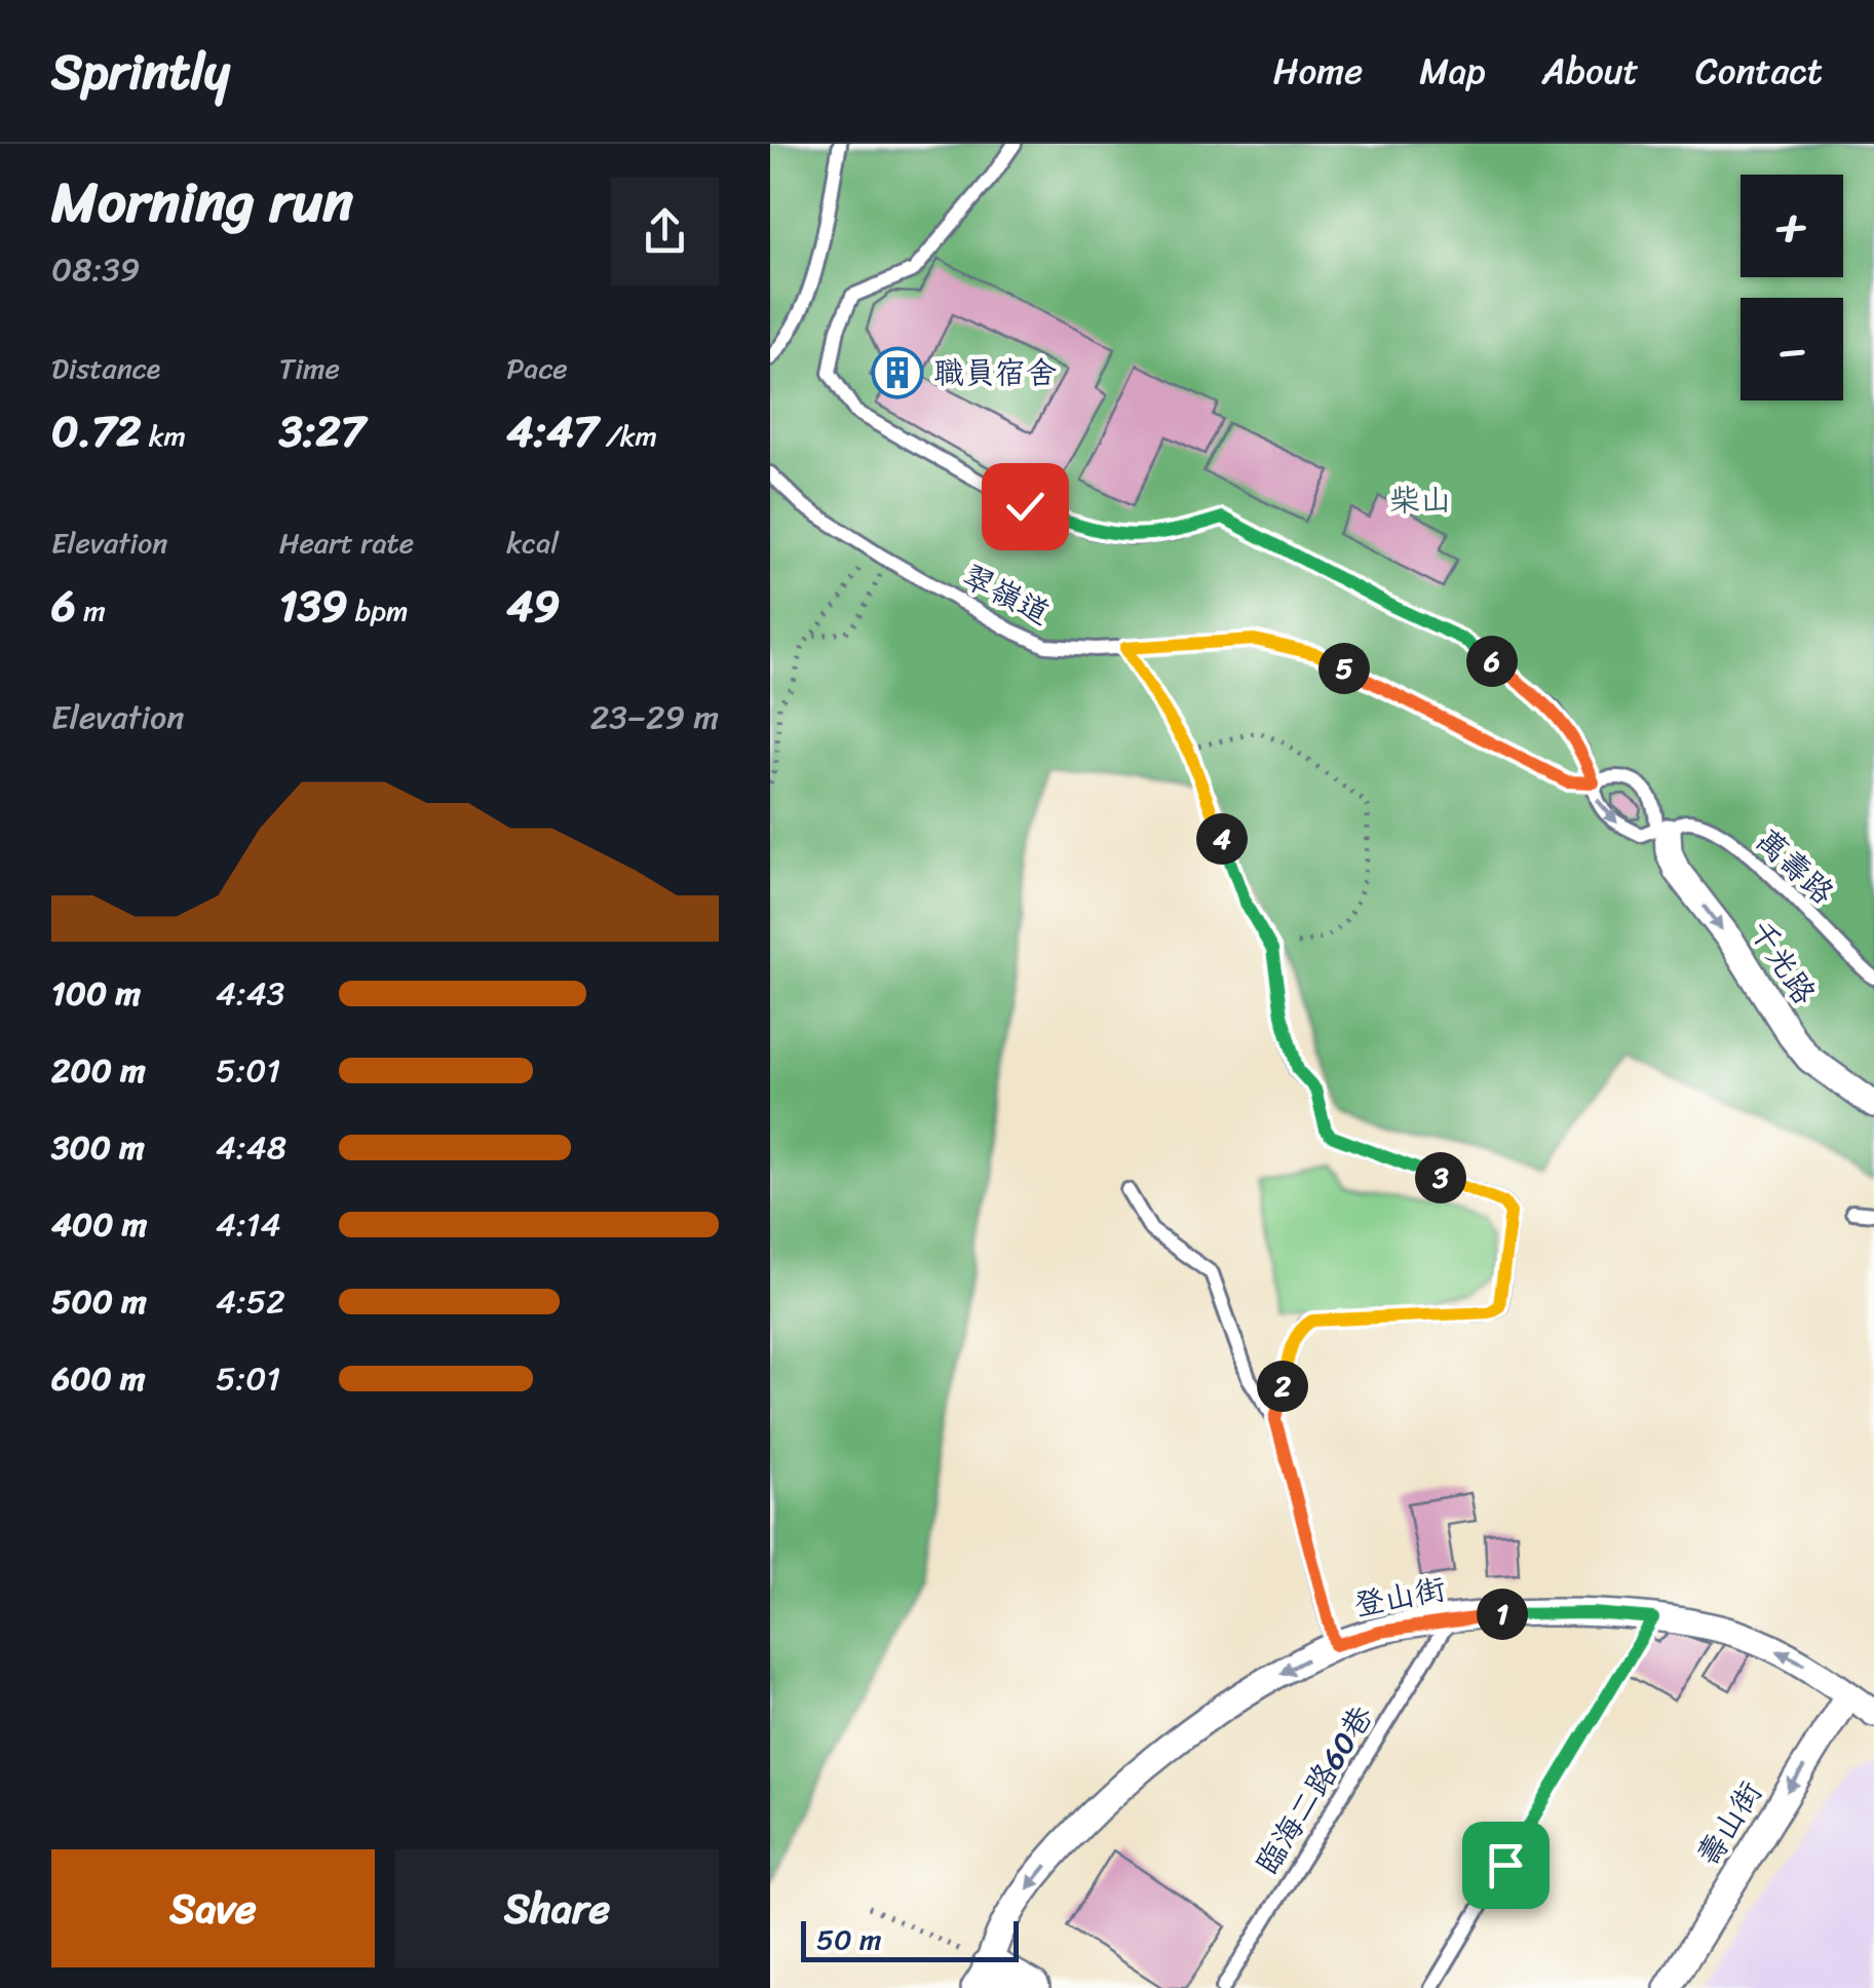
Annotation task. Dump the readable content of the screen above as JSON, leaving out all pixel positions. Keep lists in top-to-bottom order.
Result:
{
  "streets": {
    "street": ["千光路", "登山街", "壽山街"],
    "lane": ["翠嶺道", "萬壽路", "臨海二路60巷"]
  },
  "crossings": [
    ["翠嶺道", "萬壽路"],
    ["翠嶺道", "千光路"],
    ["萬壽路", "千光路"],
    ["登山街", "臨海二路60巷"],
    ["登山街", "壽山街"]
  ],
  "one_way": ["千光路", "登山街", "壽山街"],
  "parks": ["柴山"],
  "places": {
    "building": ["職員宿舍"]
  },
  "scale_bar": "50 m",
  "page": {
    "header": "Sprintly",
    "nav": [
      "Home",
      "Map",
      "About",
      "Contact"
    ],
    "heading": ["Morning run", "08:39"],
    "map_buttons": ["+", "−"],
    "stats": [
      ["Distance", "0.72 km"],
      ["Time", "3:27"],
      ["Pace", "4:47 /km"],
      ["Elevation", "6 m"],
      ["Heart rate", "139 bpm"],
      ["kcal", "49"]
    ],
    "pins": [
      "6",
      "5",
      "4",
      "3",
      "2",
      "1"
    ],
    "chart": ["Elevation", "23–29 m"],
    "list": [
      {
        "name": "100 m",
        "note": "4:43"
      },
      {
        "name": "200 m",
        "note": "5:01"
      },
      {
        "name": "300 m",
        "note": "4:48"
      },
      {
        "name": "400 m",
        "note": "4:14"
      },
      {
        "name": "500 m",
        "note": "4:52"
      },
      {
        "name": "600 m",
        "note": "5:01"
      }
    ],
    "buttons": ["Save", "Share"],
    "scale": "50 m"
  }
}
